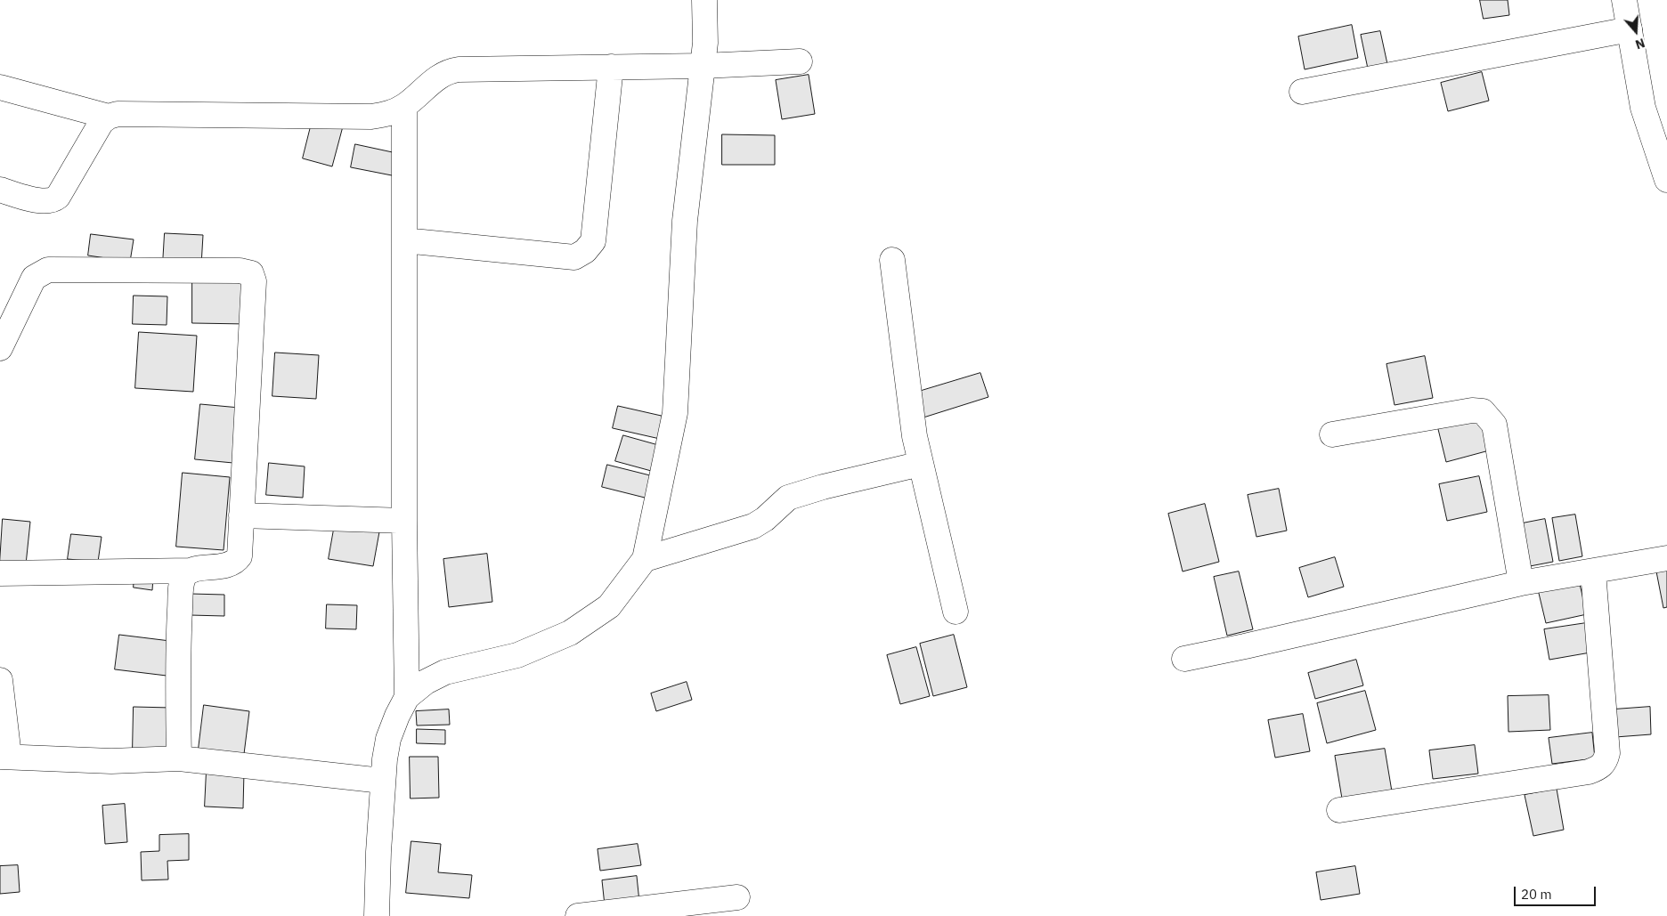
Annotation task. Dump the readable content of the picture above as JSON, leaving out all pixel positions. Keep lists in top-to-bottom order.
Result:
{
  "scale_bar": "20 m",
  "north": "bottom"
}
